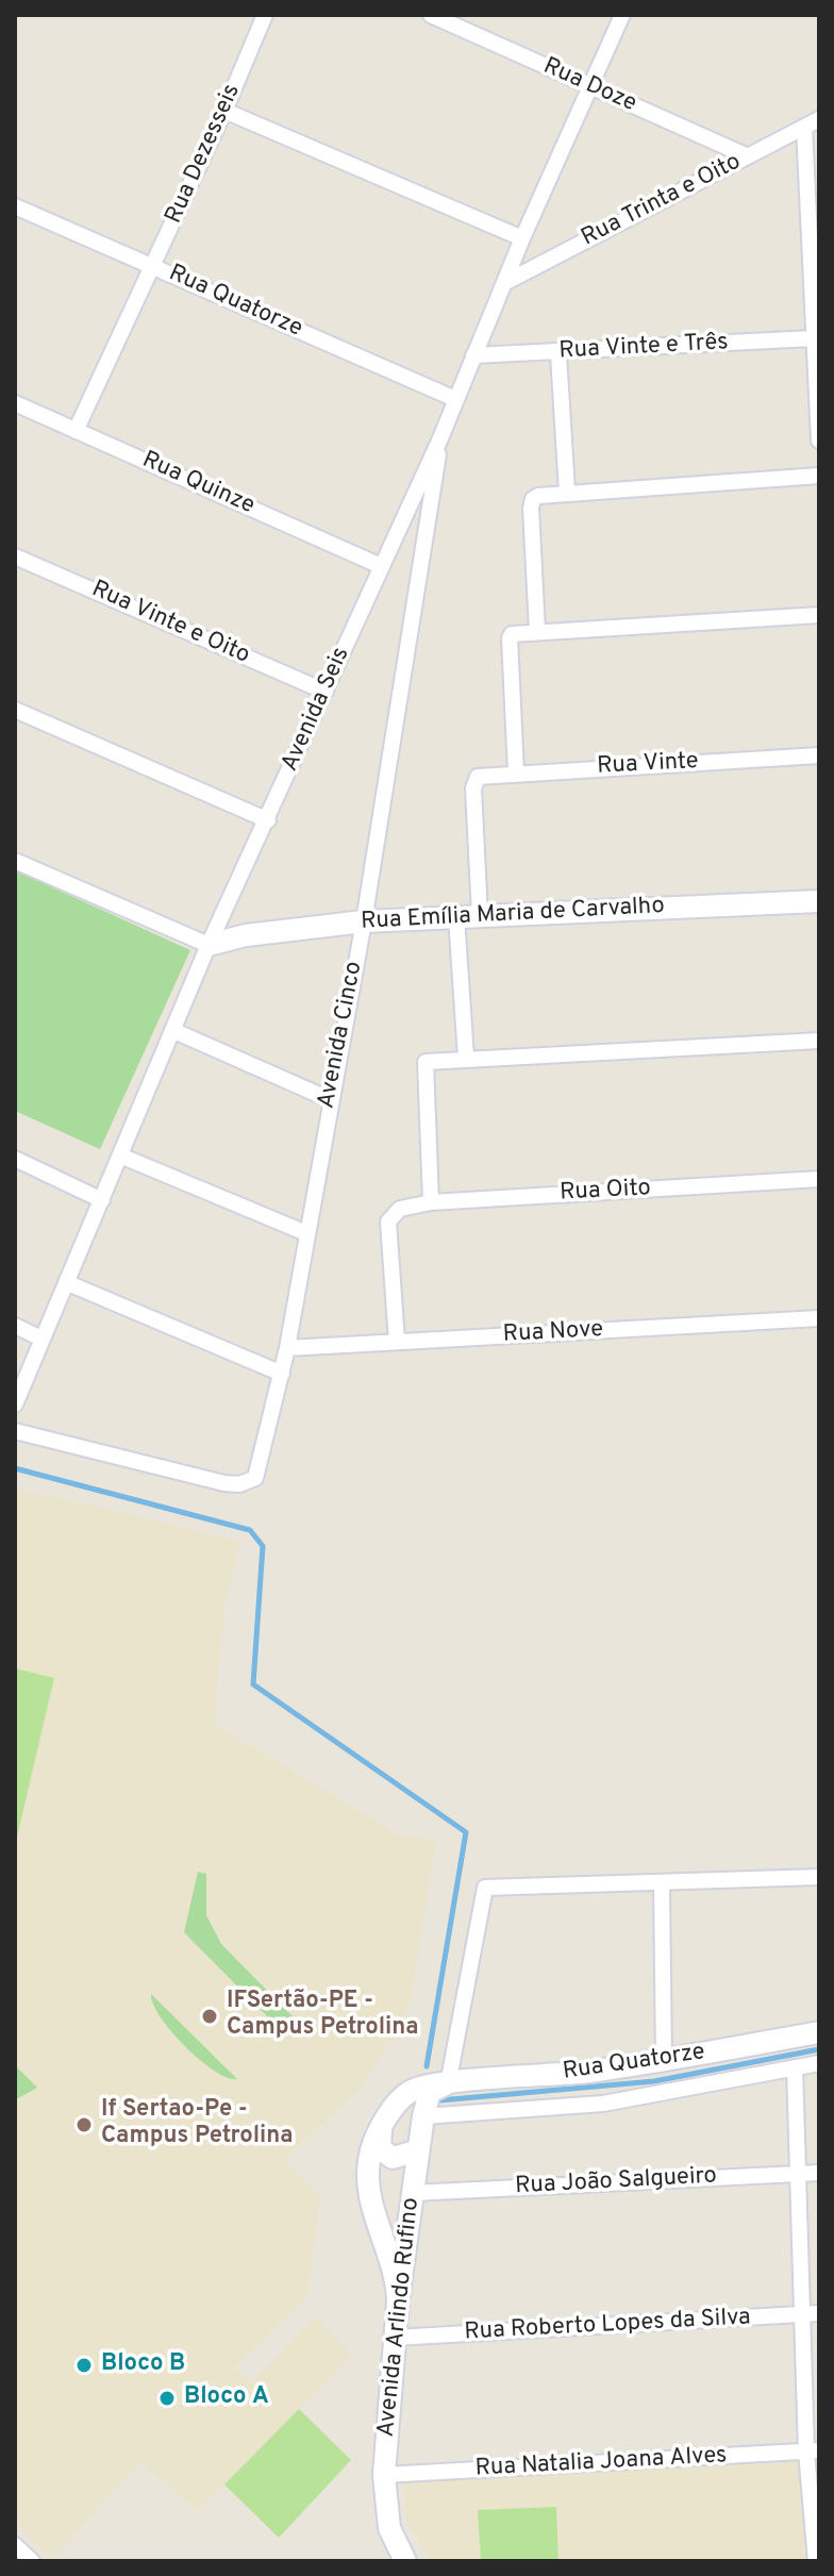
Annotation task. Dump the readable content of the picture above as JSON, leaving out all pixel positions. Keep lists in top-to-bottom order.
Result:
{
  "streets": {
    "street": [
      "Rua Doze",
      "Rua Dezesseis",
      "Rua Trinta e Oito",
      "Rua Quatorze",
      "Rua Vinte e Três",
      "Rua Quinze",
      "Rua Vinte e Oito",
      "Avenida Seis",
      "Rua Vinte",
      "Rua Emília Maria de Carvalho",
      "Avenida Cinco",
      "Rua Oito",
      "Rua Nove",
      "Rua João Salgueiro",
      "Avenida Arlindo Rufino",
      "Rua Roberto Lopes da Silva",
      "Rua Natalia Joana Alves"
    ]
  },
  "crossings": [
    ["Rua Doze", "Rua Trinta e Oito"],
    ["Rua Doze", "Avenida Seis"],
    ["Rua Dezesseis", "Rua Quatorze"],
    ["Rua Dezesseis", "Rua Quinze"],
    ["Rua Trinta e Oito", "Avenida Seis"],
    ["Rua Quatorze", "Avenida Seis"],
    ["Rua Quatorze", "Avenida Arlindo Rufino"],
    ["Rua Vinte e Três", "Avenida Seis"],
    ["Rua Quinze", "Avenida Seis"],
    ["Rua Vinte e Oito", "Avenida Seis"],
    ["Avenida Seis", "Rua Emília Maria de Carvalho"],
    ["Avenida Seis", "Avenida Cinco"],
    ["Rua Vinte", "Rua Emília Maria de Carvalho"],
    ["Rua Emília Maria de Carvalho", "Avenida Cinco"],
    ["Avenida Cinco", "Rua Nove"],
    ["Rua Oito", "Rua Nove"],
    ["Rua João Salgueiro", "Avenida Arlindo Rufino"],
    ["Avenida Arlindo Rufino", "Rua Roberto Lopes da Silva"],
    ["Avenida Arlindo Rufino", "Rua Natalia Joana Alves"]
  ],
  "places": [
    "IFSertão-PE - Campus Petrolina",
    "If Sertao-Pe - Campus Petrolina",
    "Bloco B",
    "Bloco A"
  ]
}
